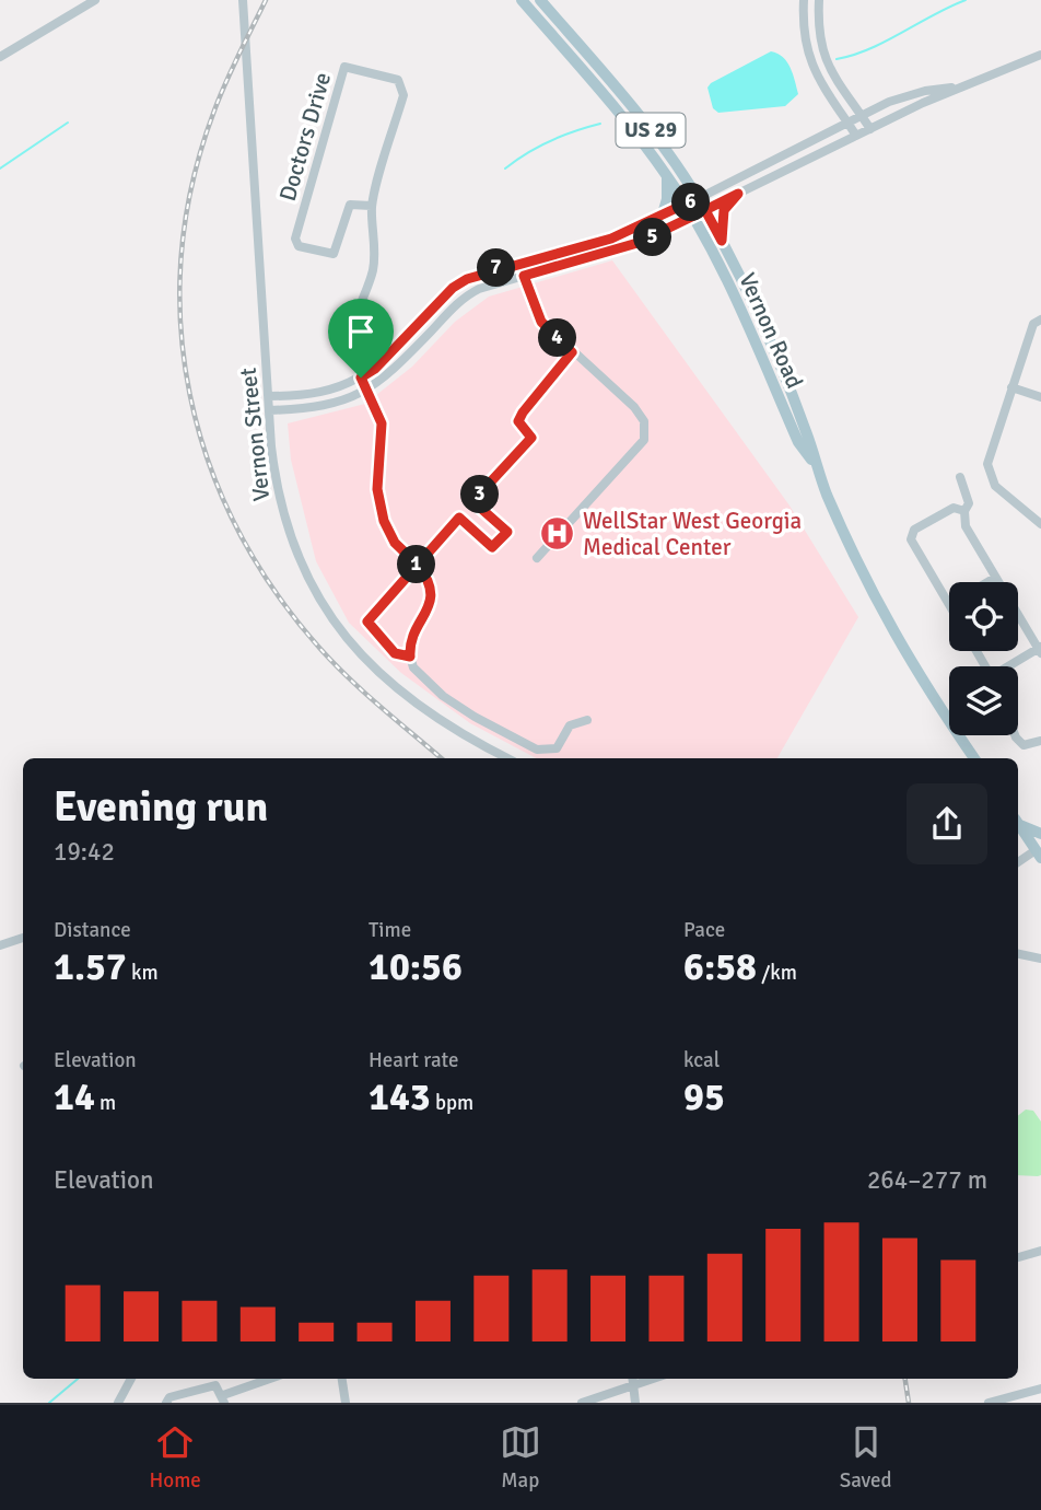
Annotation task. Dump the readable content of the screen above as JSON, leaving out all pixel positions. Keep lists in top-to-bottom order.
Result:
{
  "streets": {
    "main road": ["US 29", "Vernon Road"],
    "street": ["Doctors Drive", "Vernon Street"]
  },
  "places": {
    "hospital": ["WellStar West Georgia Medical Center"]
  },
  "page": {
    "pins": [
      "6",
      "5",
      "7",
      "4",
      "3",
      "1"
    ],
    "heading": ["Evening run", "19:42"],
    "stats": [
      ["Distance", "1.57 km"],
      ["Time", "10:56"],
      ["Pace", "6:58 /km"],
      ["Elevation", "14 m"],
      ["Heart rate", "143 bpm"],
      ["kcal", "95"]
    ],
    "chart": ["Elevation", "264–277 m"],
    "tabs": ["Home", "Map", "Saved"]
  }
}
